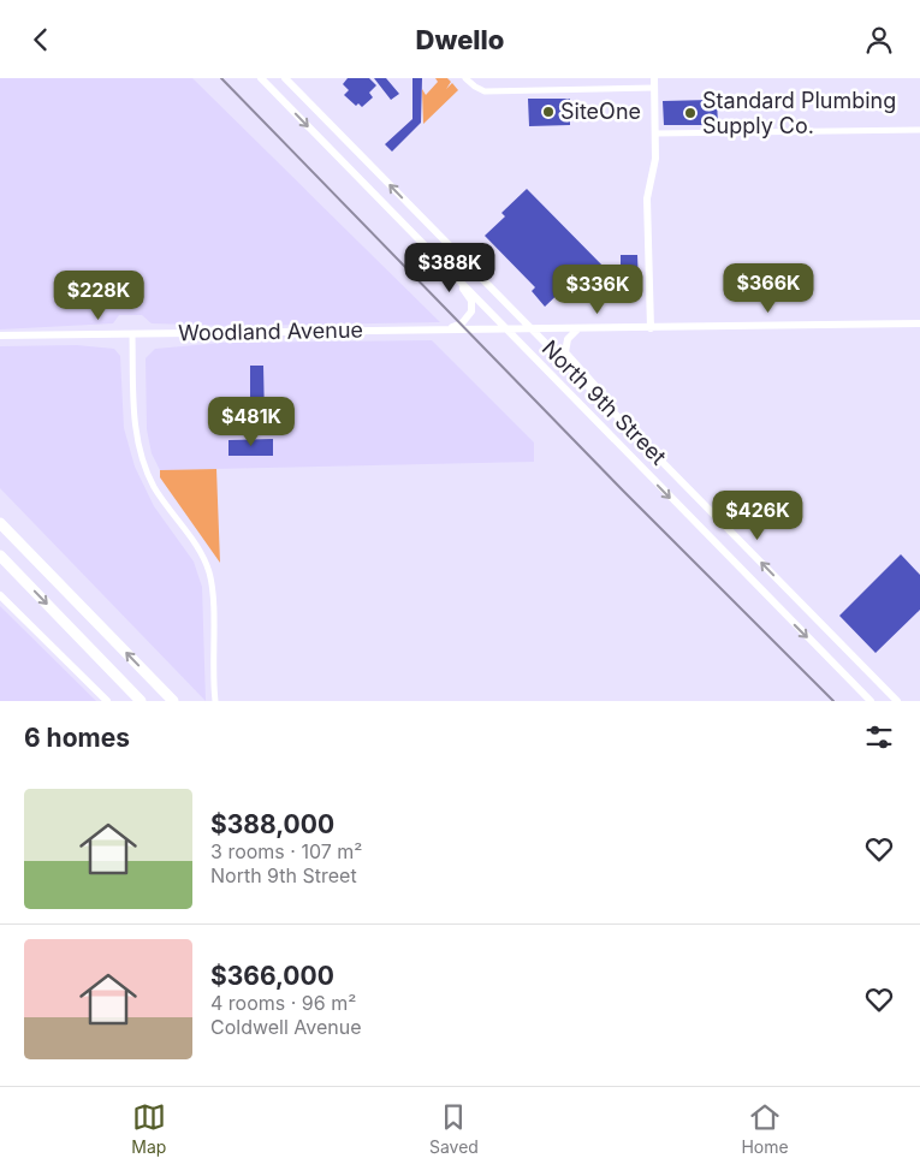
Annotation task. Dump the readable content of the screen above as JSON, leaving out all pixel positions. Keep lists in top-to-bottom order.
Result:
{
  "streets": {
    "street": ["Woodland Avenue", "North 9th Street"]
  },
  "crossings": [
    ["Woodland Avenue", "North 9th Street"]
  ],
  "places": ["SiteOne", "Standard Plumbing Supply Co."],
  "page": {
    "header": "Dwello",
    "price": [
      "$388K",
      "$366K",
      "$336K",
      "$228K",
      "$481K",
      "$426K"
    ],
    "heading": "6 homes",
    "list": [
      {
        "name": "$388,000",
        "note": "3 rooms · 107 m² · North 9th Street"
      },
      {
        "name": "$366,000",
        "note": "4 rooms · 96 m² · Coldwell Avenue"
      }
    ],
    "tabs": ["Map", "Saved", "Home"]
  }
}
